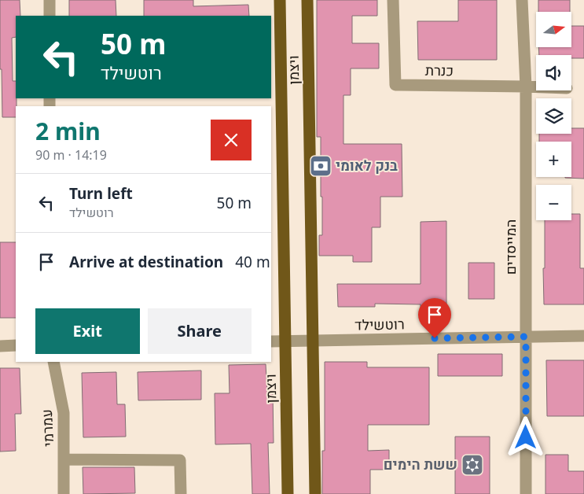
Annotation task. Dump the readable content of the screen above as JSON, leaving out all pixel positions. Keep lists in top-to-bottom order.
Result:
{
  "streets": {
    "main road": ["ויצמן"],
    "street": [
      "כנרת",
      "המייסדים",
      "רוטשילד",
      "עמרמי"
    ]
  },
  "crossings": [
    ["ויצמן", "רוטשילד"],
    ["כנרת", "המייסדים"],
    ["המייסדים", "רוטשילד"]
  ],
  "places": {
    "bank": ["בנק לאומי"],
    "synagogue": ["ששת הימים"]
  },
  "north": "right",
  "page": {
    "map_buttons": ["+", "−"],
    "turn": ["50 m", "רוטשילד"],
    "heading": ["2 min", "90 m · 14:19"],
    "list": [
      {
        "name": "Turn left",
        "note": "רוטשילד",
        "value": "50 m"
      },
      {
        "name": "Arrive at destination",
        "value": "40 m"
      }
    ],
    "buttons": ["Exit", "Share"]
  }
}
